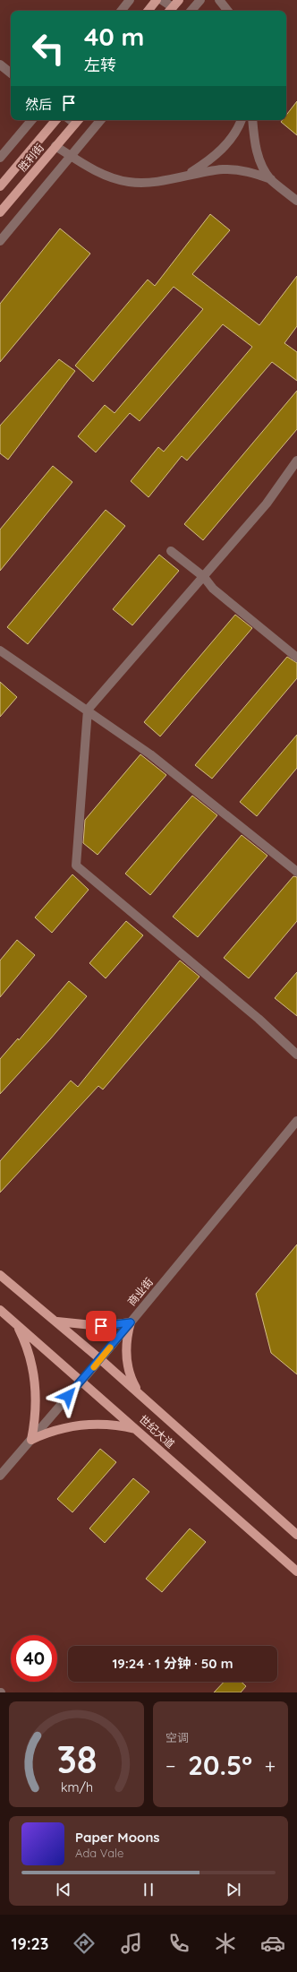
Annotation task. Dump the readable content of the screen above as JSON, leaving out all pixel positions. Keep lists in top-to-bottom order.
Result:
{
  "streets": {
    "main road": ["胜利街", "世纪大道"],
    "street": ["商业街"]
  },
  "crossings": [
    ["商业街", "世纪大道"]
  ],
  "page": {
    "turn": ["40 m", "左转"],
    "then": "然后",
    "limit": "40",
    "trip": "19:24 · 1 分钟 · 50 m",
    "tile": "空调",
    "heat": ["−", "20.5°", "+"],
    "song": ["Paper Moons", "Ada Vale"],
    "tabs": "19:23",
    "gauge": ["38", "km/h"]
  }
}
